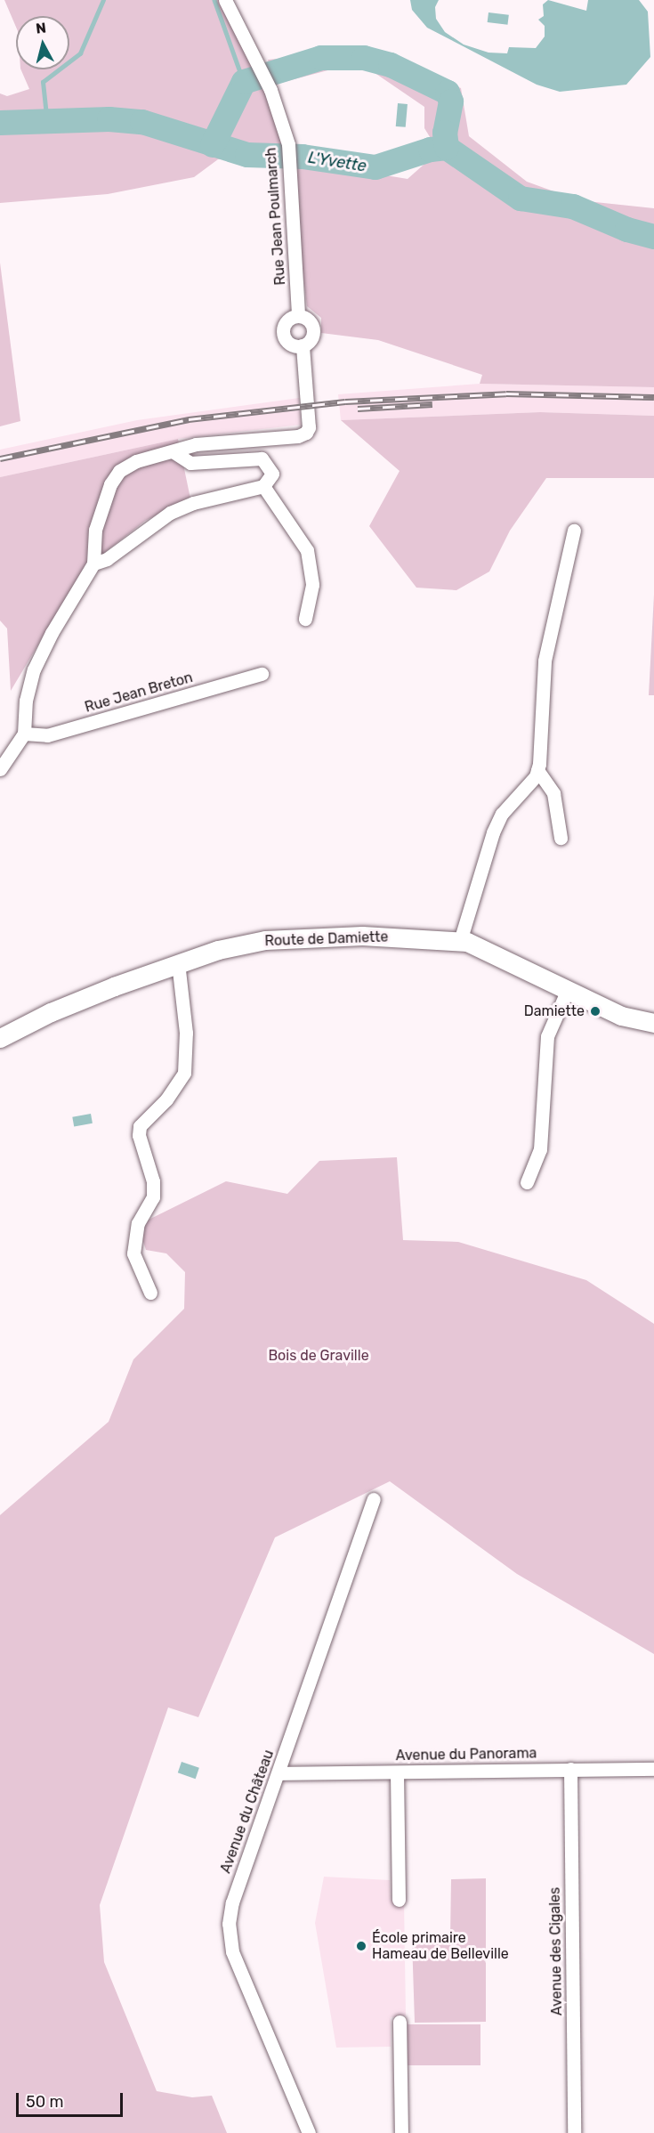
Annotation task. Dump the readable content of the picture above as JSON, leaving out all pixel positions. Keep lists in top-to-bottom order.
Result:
{
  "streets": {
    "street": [
      "Rue Jean Poulmarch",
      "Rue Jean Breton",
      "Route de Damiette",
      "Avenue du Panorama",
      "Avenue du Château",
      "Avenue des Cigales"
    ]
  },
  "crossings": [
    ["Avenue du Panorama", "Avenue du Château"],
    ["Avenue du Panorama", "Avenue des Cigales"]
  ],
  "water": ["L'Yvette"],
  "parks": ["Bois de Graville"],
  "places": ["Damiette", "École primaire Hameau de Belleville"],
  "scale_bar": "50 m",
  "north": "top"
}
